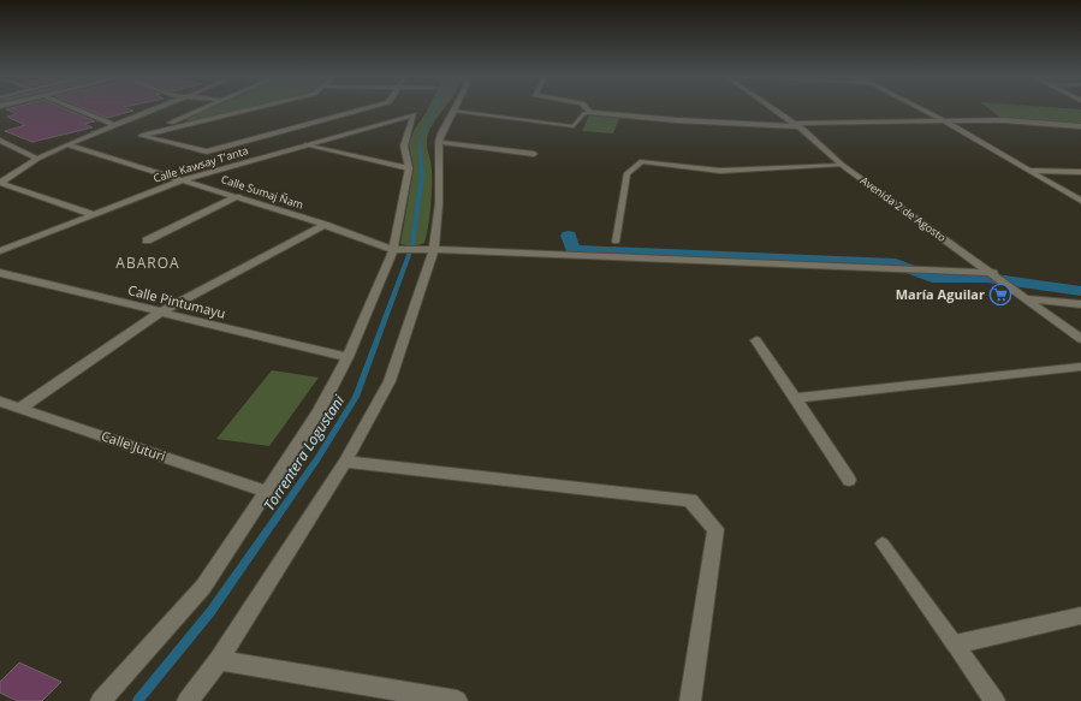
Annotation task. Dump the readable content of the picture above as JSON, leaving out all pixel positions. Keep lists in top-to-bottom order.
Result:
{
  "streets": {
    "street": [
      "Calle Kawsay T'anta",
      "Calle Sumaj Ñam",
      "Avenida 2 de Agosto",
      "Calle Pintumayu",
      "Calle Juturi"
    ]
  },
  "crossings": [
    ["Calle Kawsay T'anta", "Calle Sumaj Ñam"]
  ],
  "districts": ["ABAROA"],
  "water": ["Torrentera Logustani"],
  "places": {
    "supermarket": ["María Aguilar"]
  }
}
